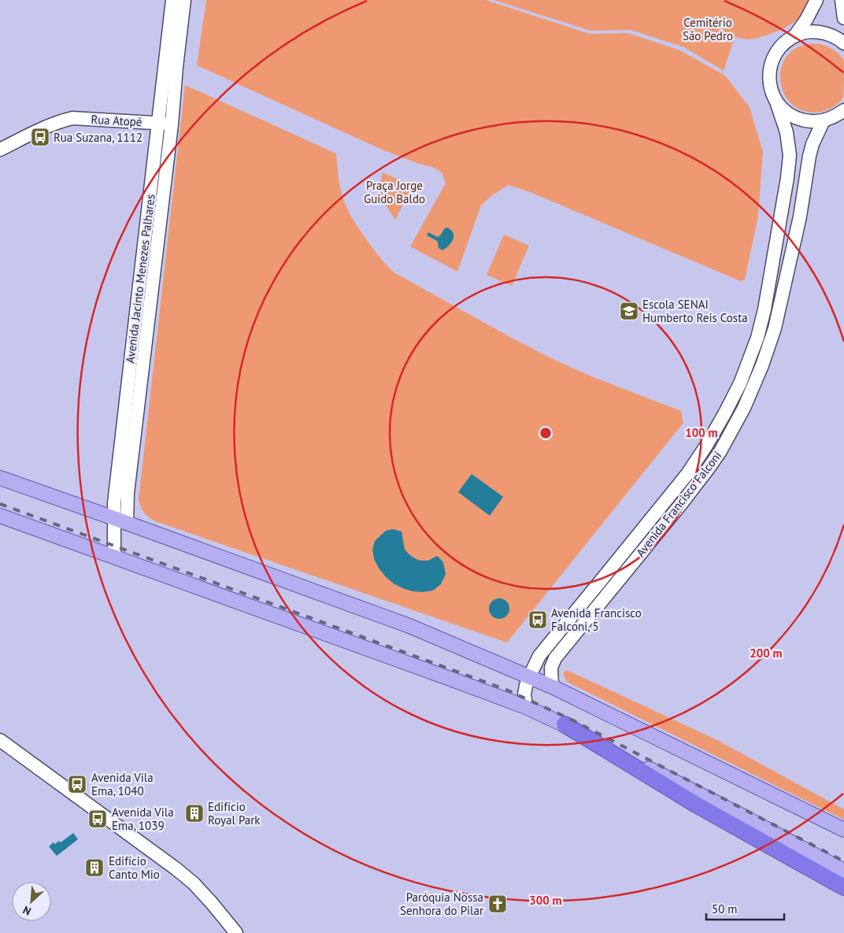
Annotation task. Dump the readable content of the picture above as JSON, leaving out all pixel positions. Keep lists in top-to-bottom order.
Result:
{
  "streets": {
    "main road": ["Rua Atopé", "Avenida Jacinto Menezes Palhares", "Avenida Francisco Falconi"]
  },
  "crossings": [
    ["Rua Atopé", "Avenida Jacinto Menezes Palhares"]
  ],
  "parks": ["Cemitério São Pedro", "Praça Jorge Guido Baldo"],
  "places": {
    "bus stop": [
      "Rua Suzana, 1112",
      "Avenida Francisco Falconi, 5",
      "Avenida Vila Ema, 1040",
      "Avenida Vila Ema, 1039"
    ],
    "school or university": ["Escola SENAI Humberto Reis Costa"],
    "building": ["Edifício Royal Park", "Edifício Canto Mio"],
    "church": ["Paróquia Nossa Senhora do Pilar"]
  },
  "scale_bar": "50 m",
  "north": "bottom left",
  "rings": ["100 m", "200 m", "300 m"]
}
